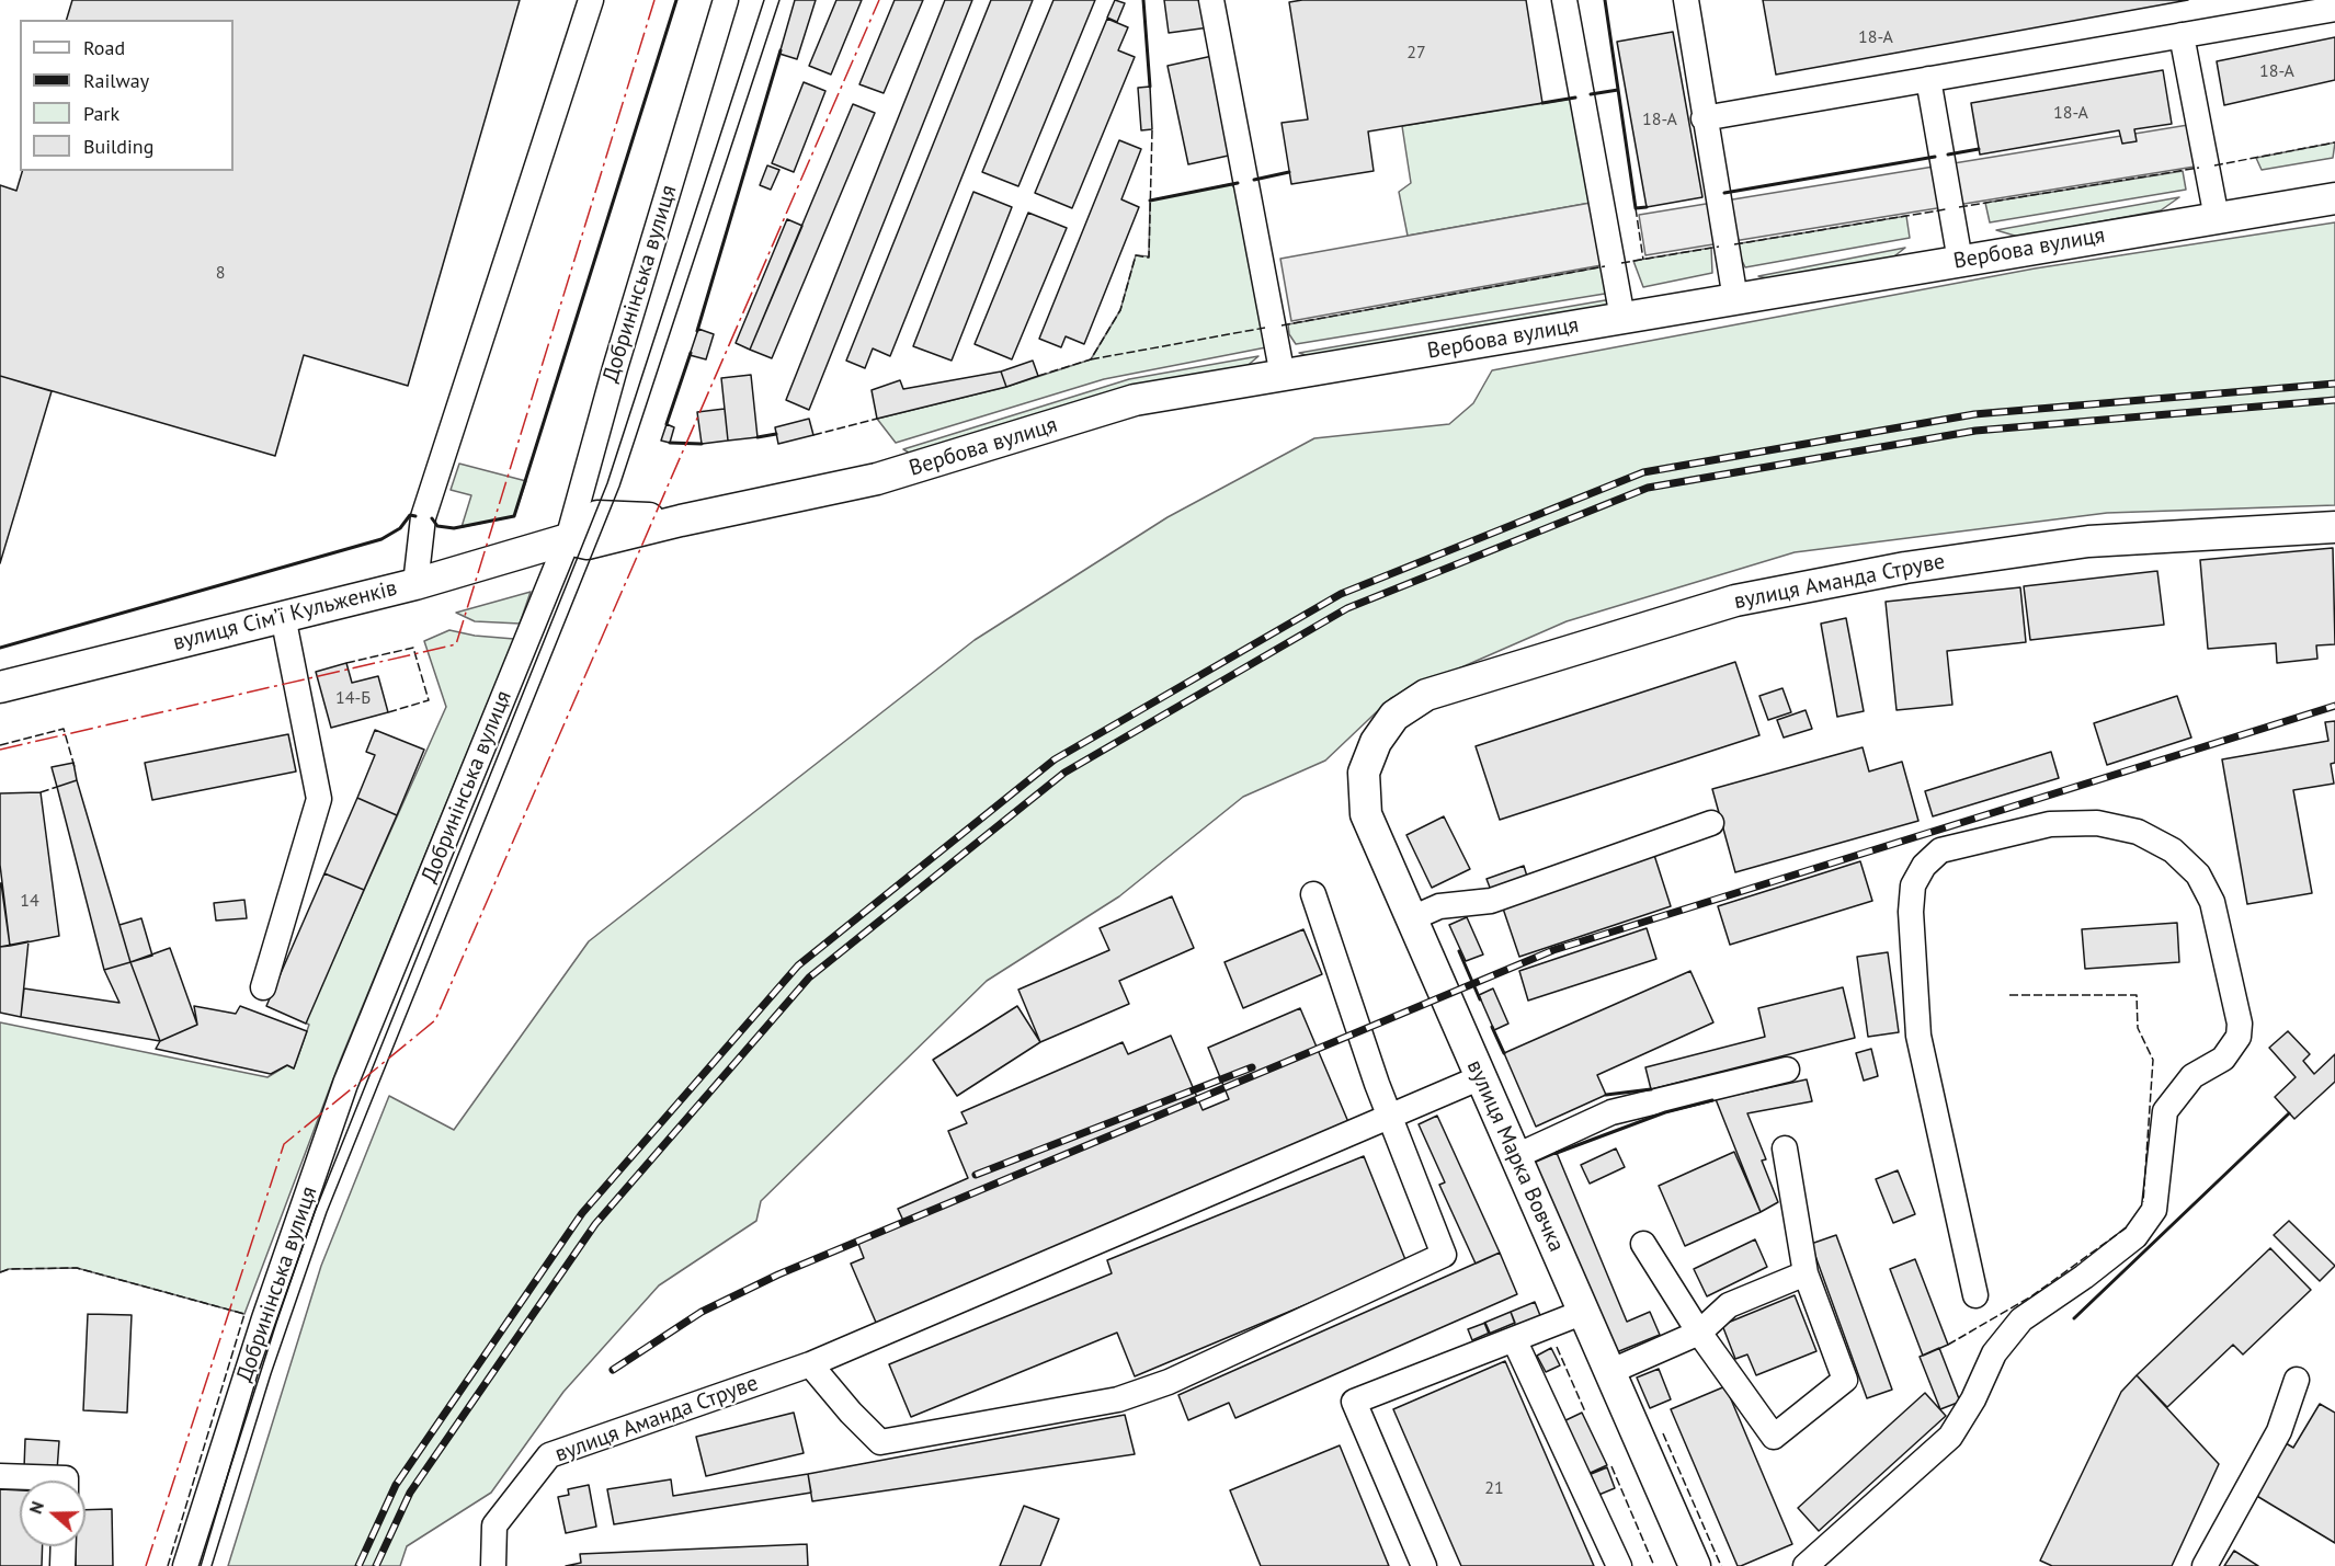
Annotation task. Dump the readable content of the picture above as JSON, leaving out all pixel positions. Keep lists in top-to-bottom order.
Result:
{
  "streets": {
    "main road": [
      "Вербова вулиця",
      "вулиця Аманда Струве",
      "вулиця Сімʼї Кульженків",
      "вулиця Марка Вовчка"
    ],
    "street": ["Добринінська вулиця"]
  },
  "crossings": [
    ["Вербова вулиця", "Добринінська вулиця"],
    ["Вербова вулиця", "вулиця Сімʼї Кульженків"],
    ["Добринінська вулиця", "вулиця Сімʼї Кульженків"],
    ["вулиця Аманда Струве", "вулиця Марка Вовчка"]
  ],
  "house_numbers": [
    "18-А",
    "27",
    "18-А",
    "18-А",
    "18-А",
    "8",
    "14-Б",
    "14",
    "21"
  ],
  "legend": [
    "Road",
    "Railway",
    "Park",
    "Building"
  ],
  "north": "left"
}
